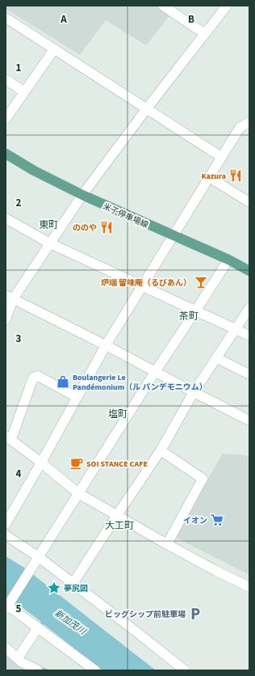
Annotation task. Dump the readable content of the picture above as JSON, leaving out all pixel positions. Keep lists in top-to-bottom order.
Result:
{
  "streets": {
    "main road": ["米子停車場線"]
  },
  "districts": [
    "東町",
    "茶町",
    "塩町",
    "大工町"
  ],
  "water": ["新加茂川"],
  "places": {
    "restaurant": ["Kazura", "ののや"],
    "bar": ["炉端 留味庵（るびあん）"],
    "shop": ["Boulangerie Le Pandémonium（ル パンデモニウム）"],
    "cafe": ["SOI STANCE CAFE"],
    "supermarket": ["イオン"],
    "place": ["夢尻図"],
    "parking": ["ビッグシップ前駐車場"]
  },
  "grid": {
    "columns": ["A", "B"],
    "rows": [
      "1",
      "2",
      "3",
      "4",
      "5"
    ]
  }
}
